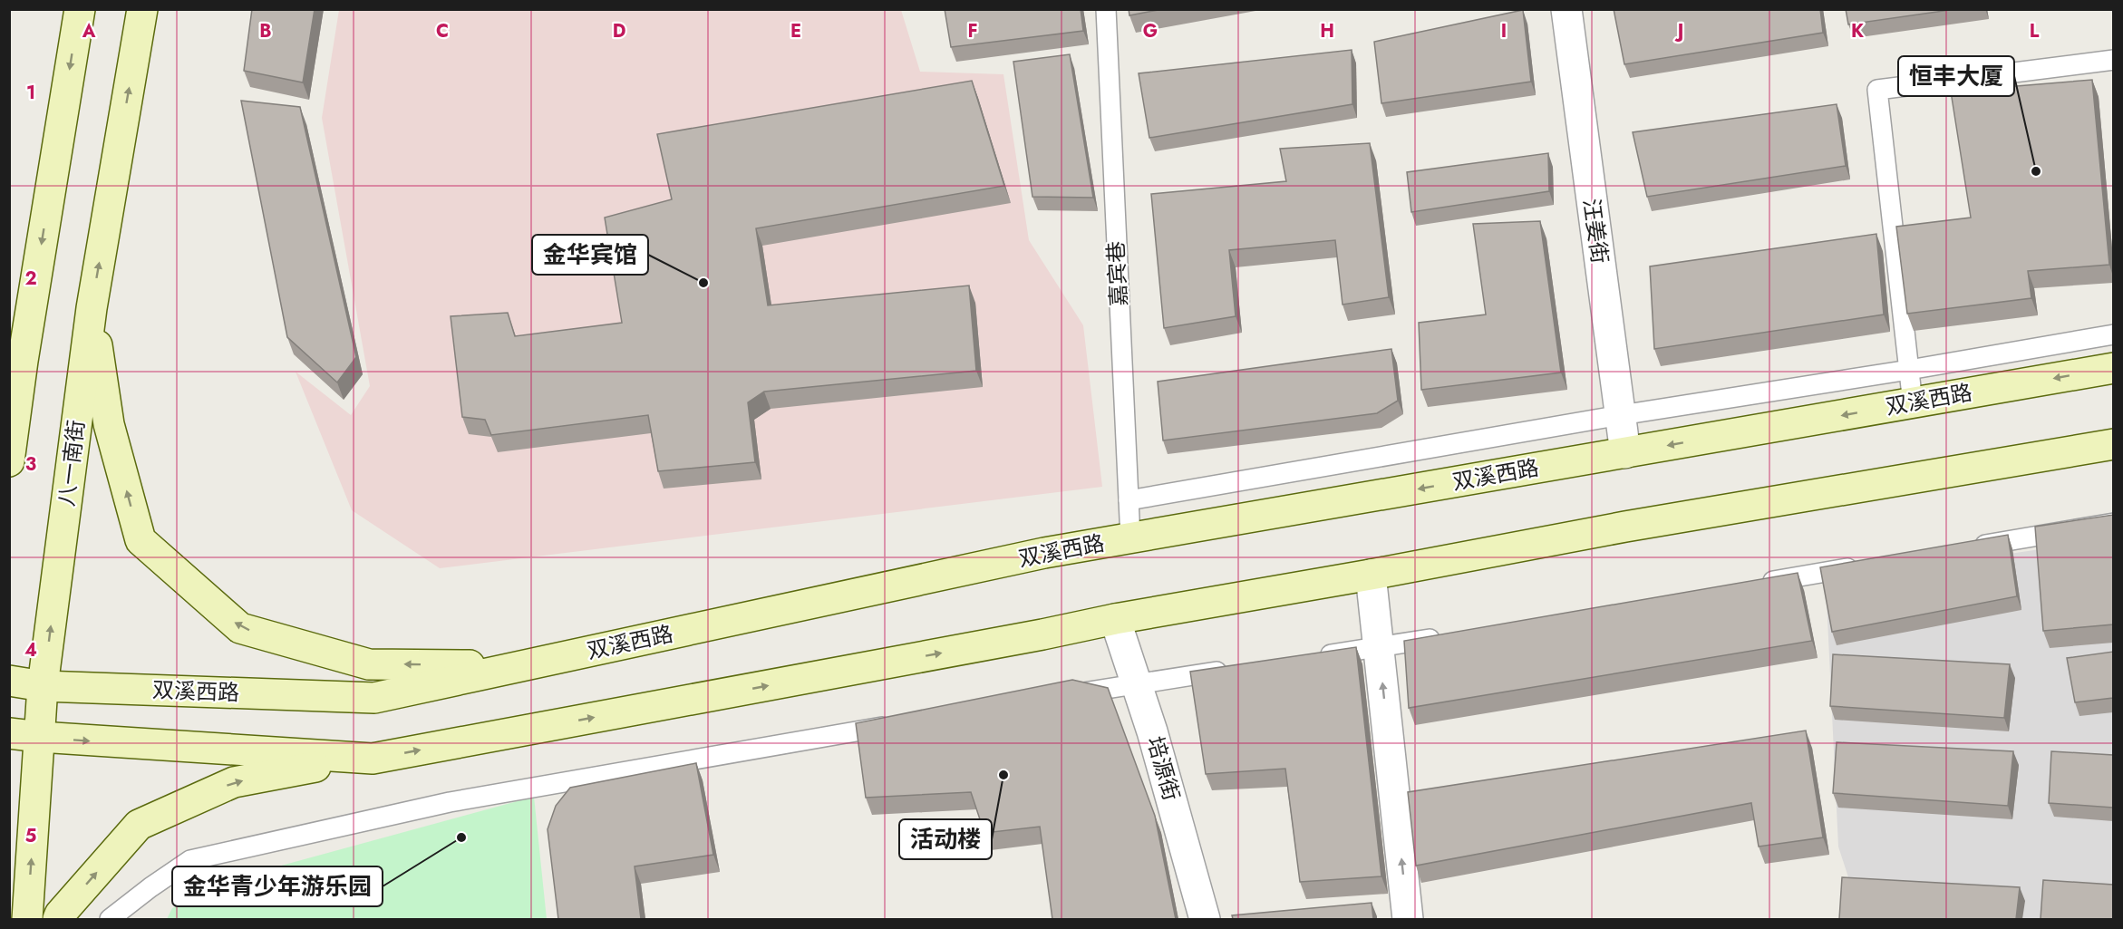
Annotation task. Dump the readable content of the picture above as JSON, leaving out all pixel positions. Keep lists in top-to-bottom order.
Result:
{
  "streets": {
    "main road": ["双溪西路", "八一南街"],
    "street": ["汪姜街", "培源街"],
    "lane": ["嘉宾巷"]
  },
  "crossings": [
    ["汪姜街", "双溪西路"],
    ["嘉宾巷", "双溪西路"],
    ["双溪西路", "八一南街"]
  ],
  "places": [
    "恒丰大厦",
    "金华宾馆",
    "活动楼",
    "金华青少年游乐园"
  ],
  "grid": {
    "columns": [
      "A",
      "B",
      "C",
      "D",
      "E",
      "F",
      "G",
      "H",
      "I",
      "J",
      "K",
      "L"
    ],
    "rows": [
      "1",
      "2",
      "3",
      "4",
      "5"
    ]
  }
}
